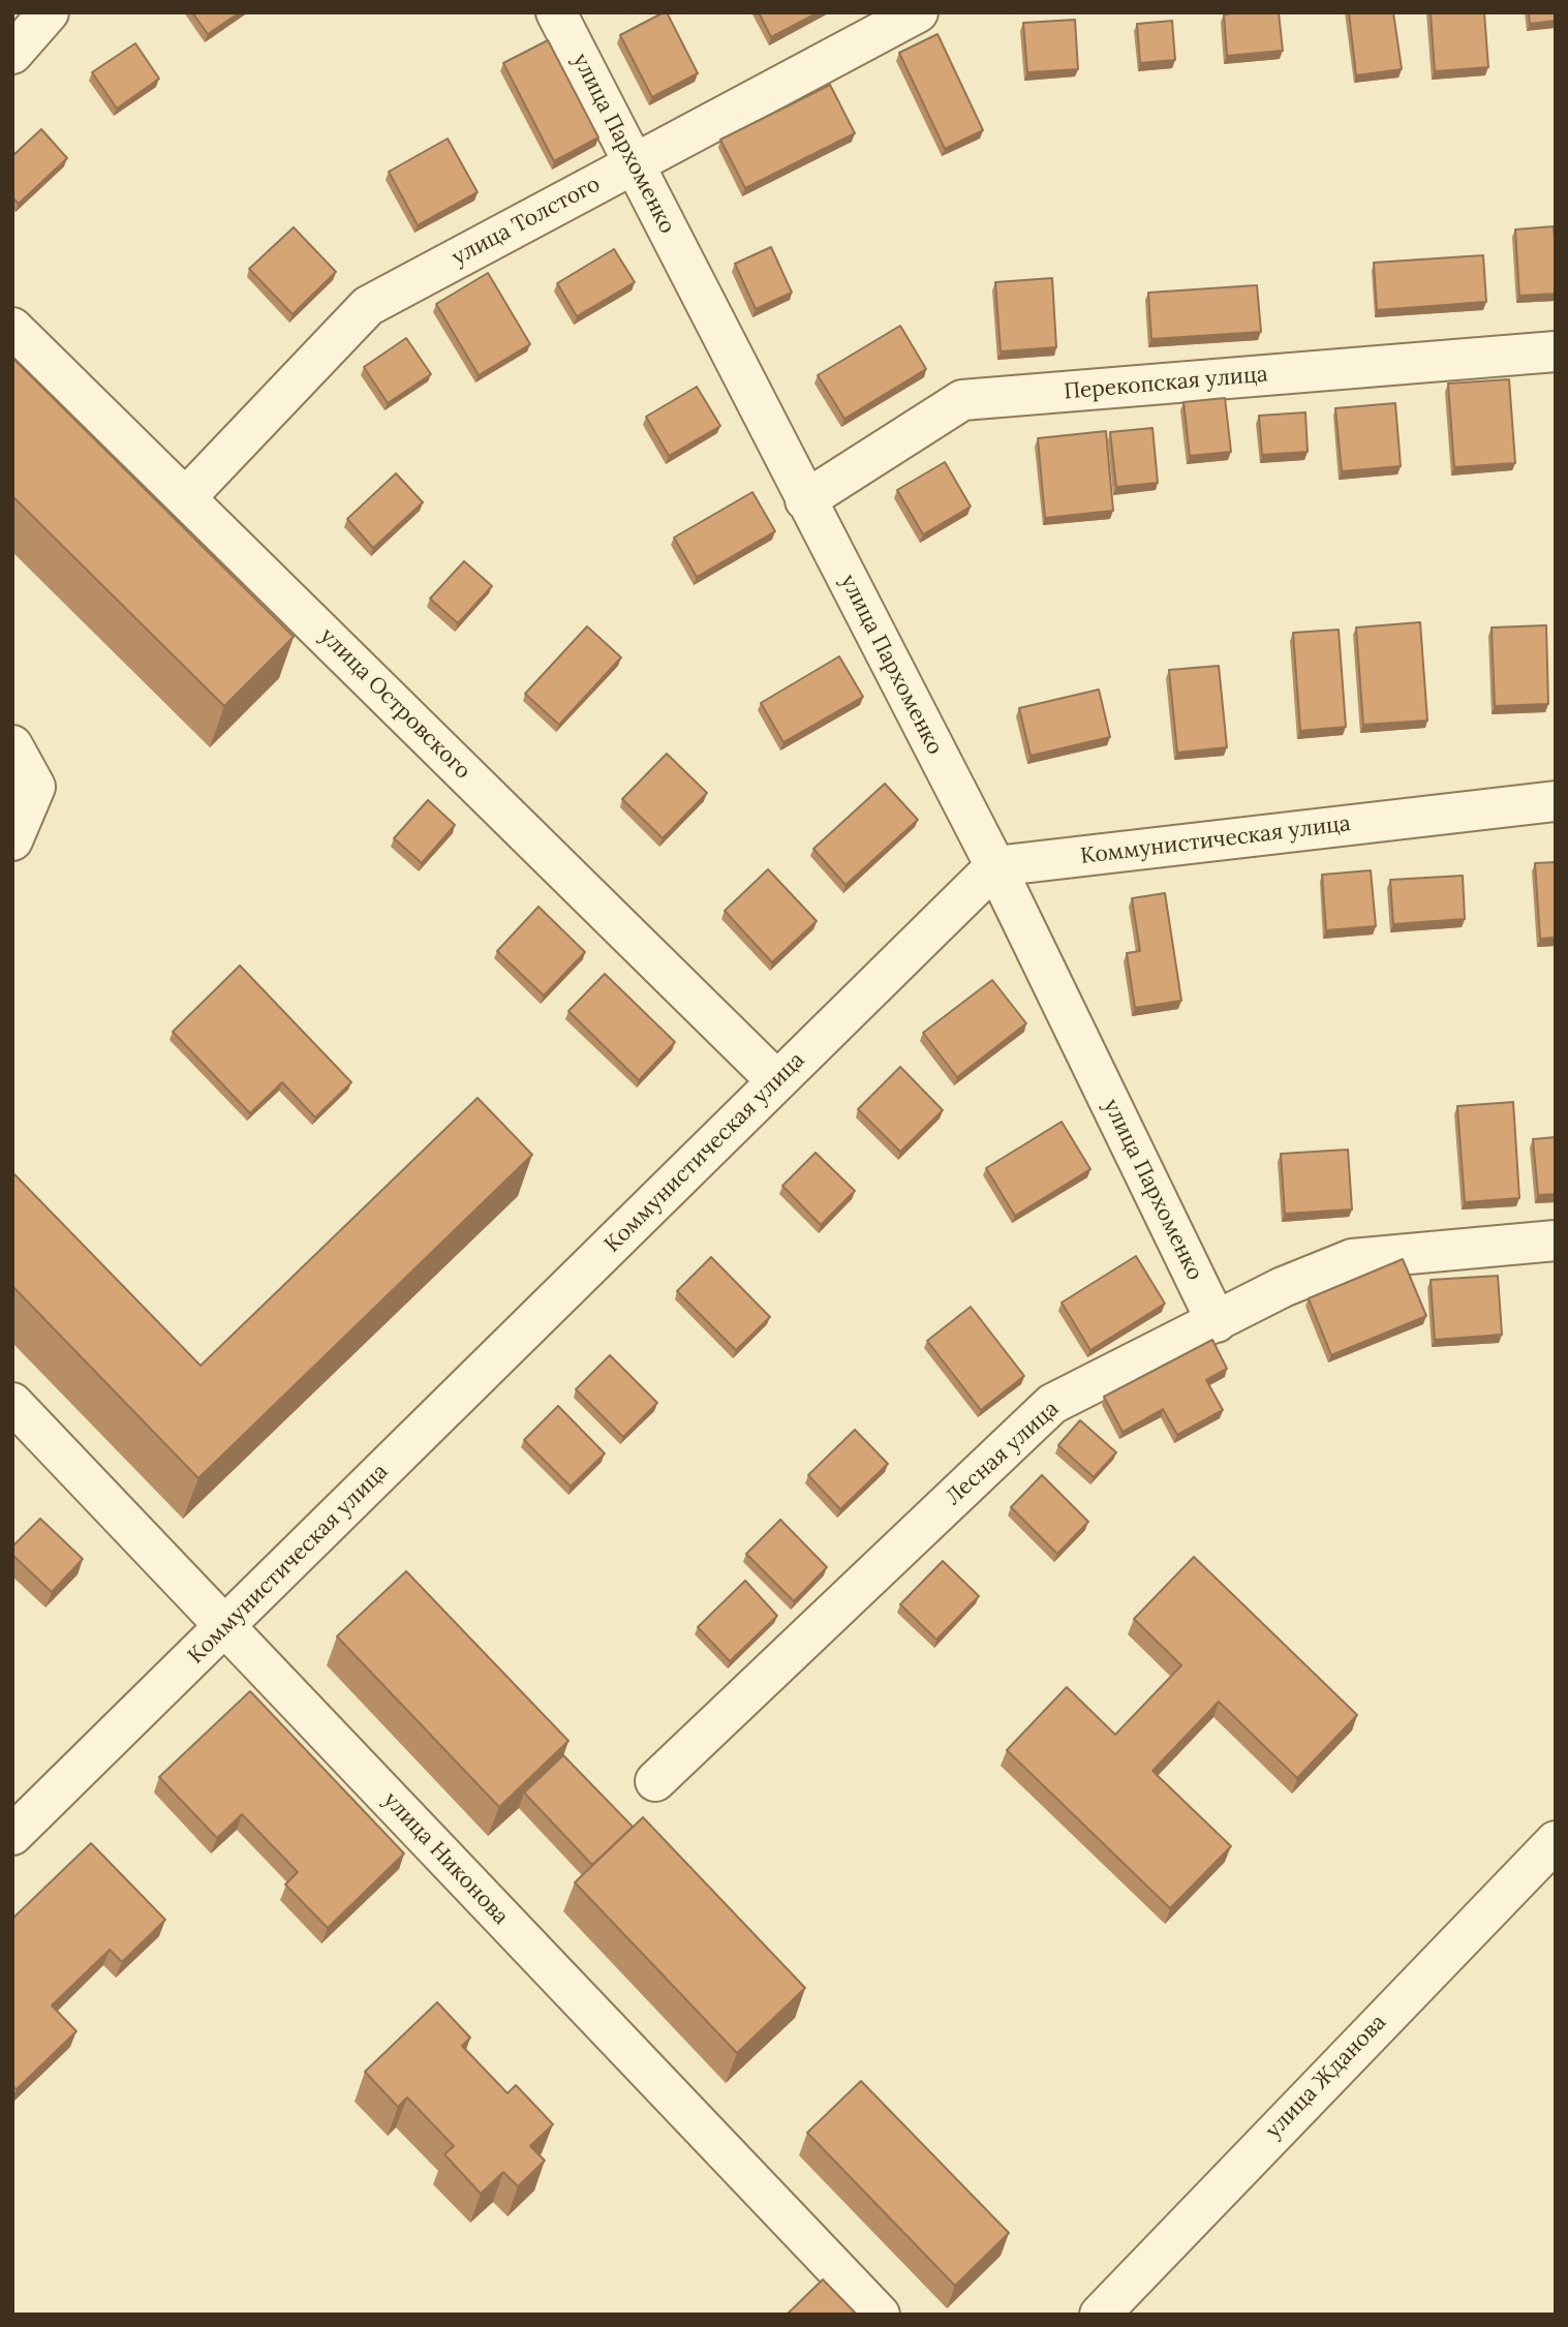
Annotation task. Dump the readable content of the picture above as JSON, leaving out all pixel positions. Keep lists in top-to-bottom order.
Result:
{
  "streets": {
    "street": [
      "улица Пархоменко",
      "улица Толстого",
      "Перекопская улица",
      "улица Островского",
      "Коммунистическая улица",
      "Лесная улица",
      "улица Никонова",
      "улица Жданова"
    ]
  },
  "crossings": [
    ["улица Пархоменко", "улица Толстого"],
    ["улица Пархоменко", "Перекопская улица"],
    ["улица Пархоменко", "Коммунистическая улица"],
    ["улица Пархоменко", "Лесная улица"],
    ["улица Толстого", "улица Островского"],
    ["улица Островского", "Коммунистическая улица"],
    ["Коммунистическая улица", "улица Никонова"]
  ]
}
